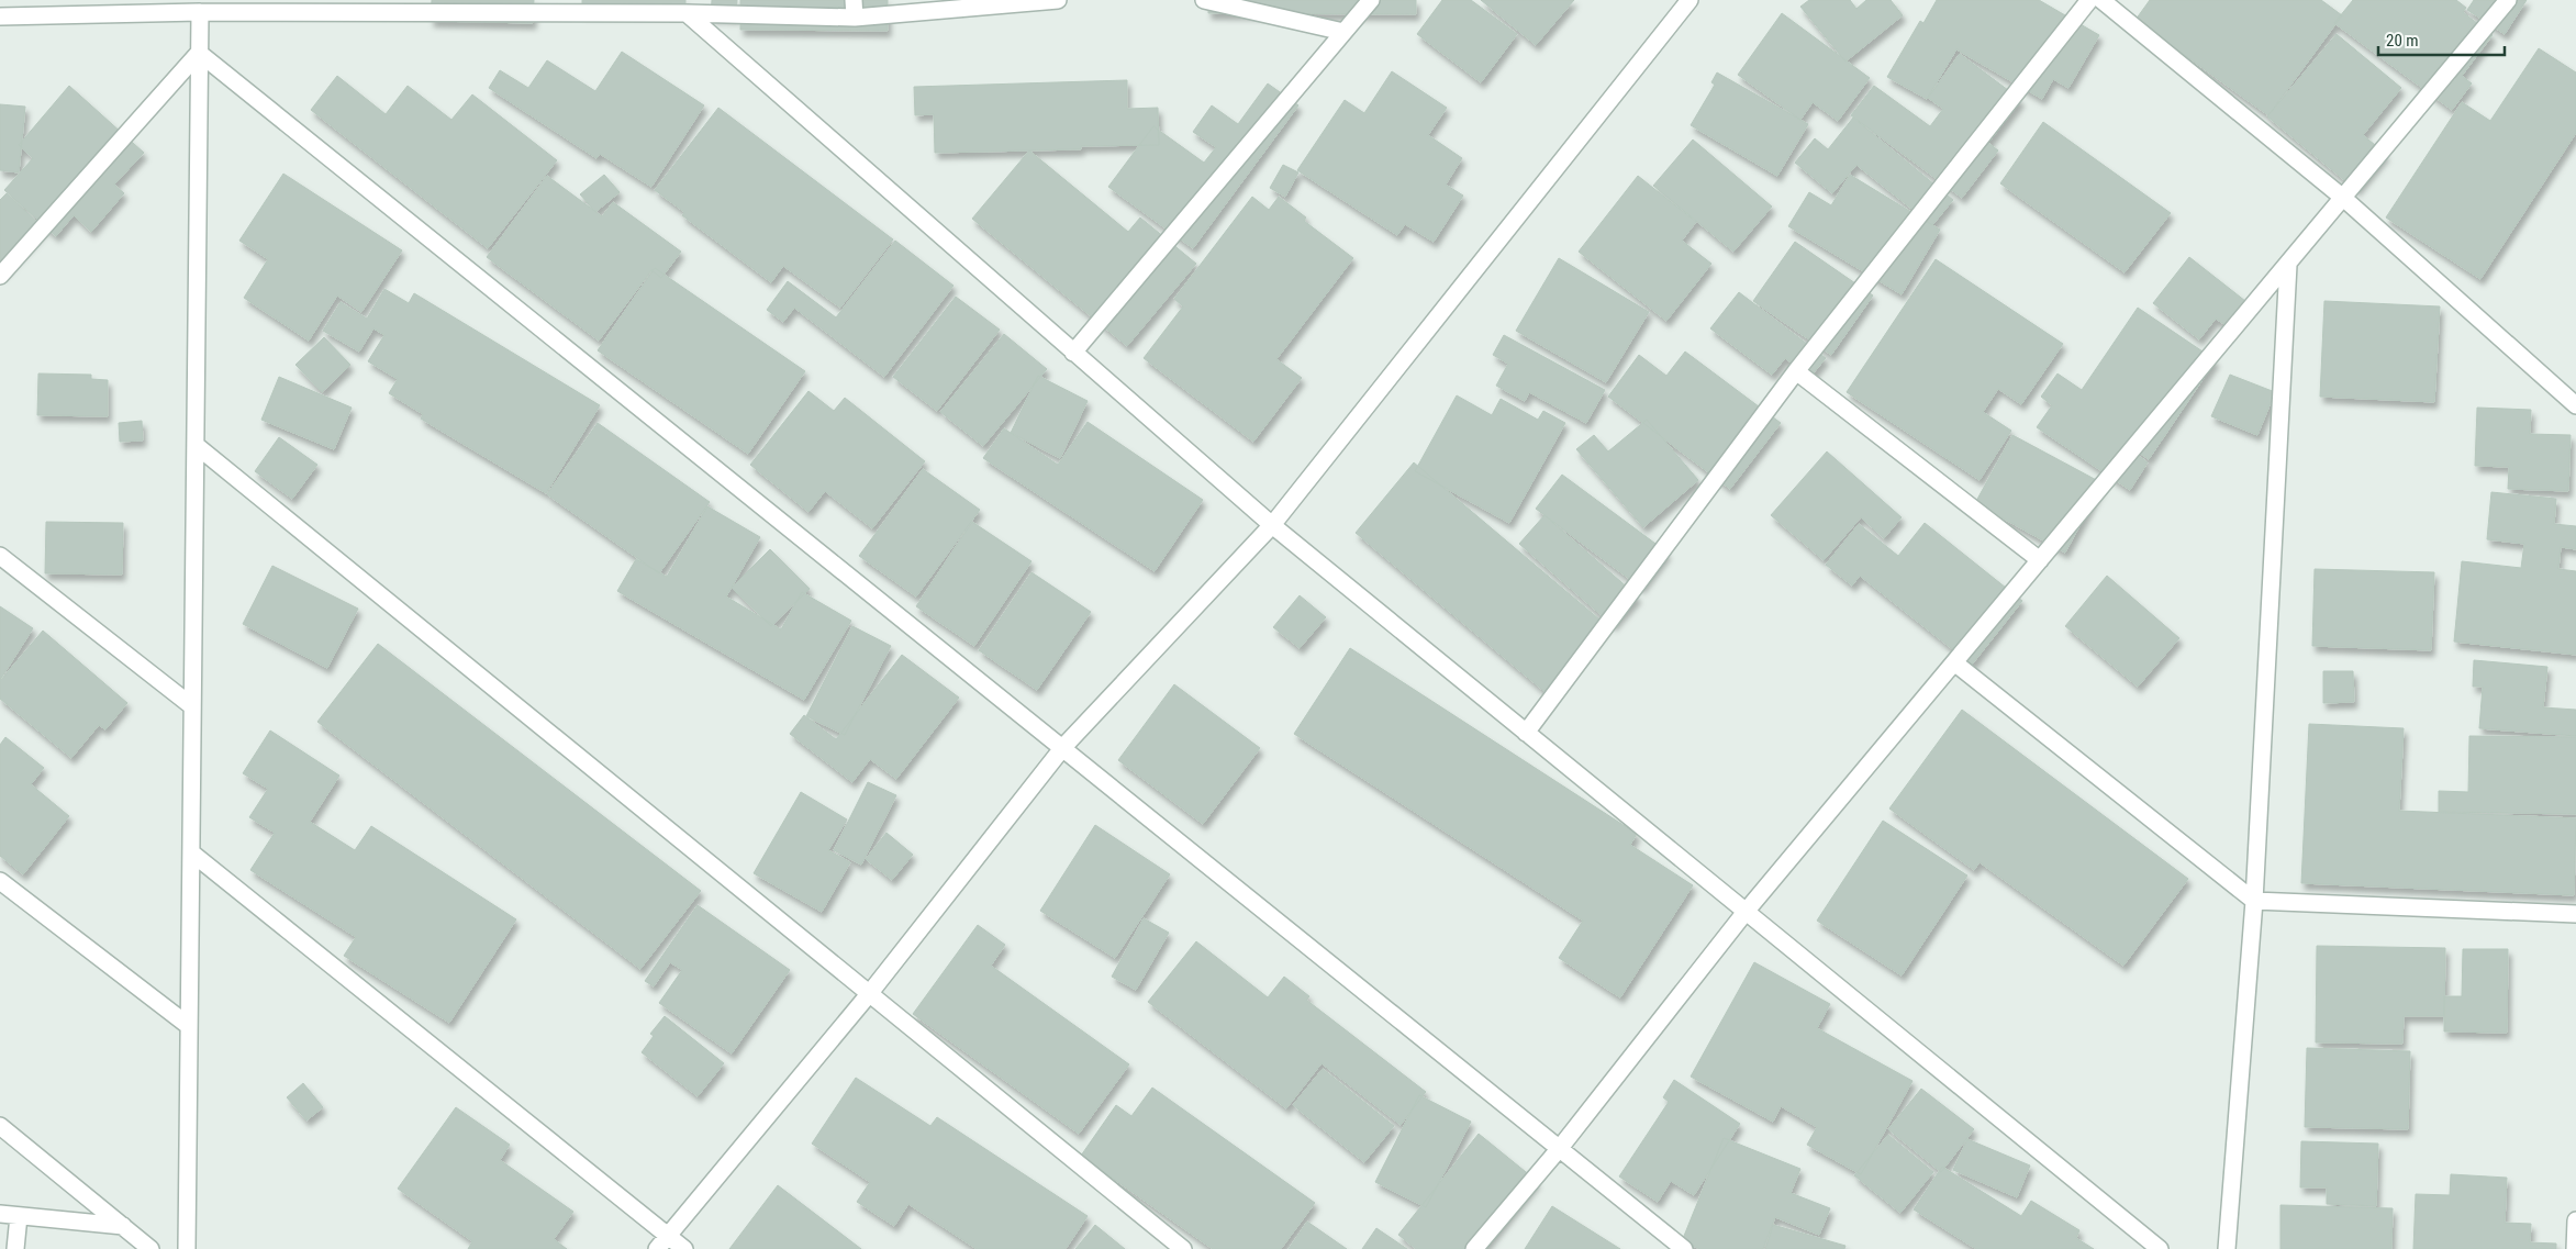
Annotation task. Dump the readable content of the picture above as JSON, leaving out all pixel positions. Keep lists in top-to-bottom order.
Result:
{
  "scale_bar": "20 m"
}
